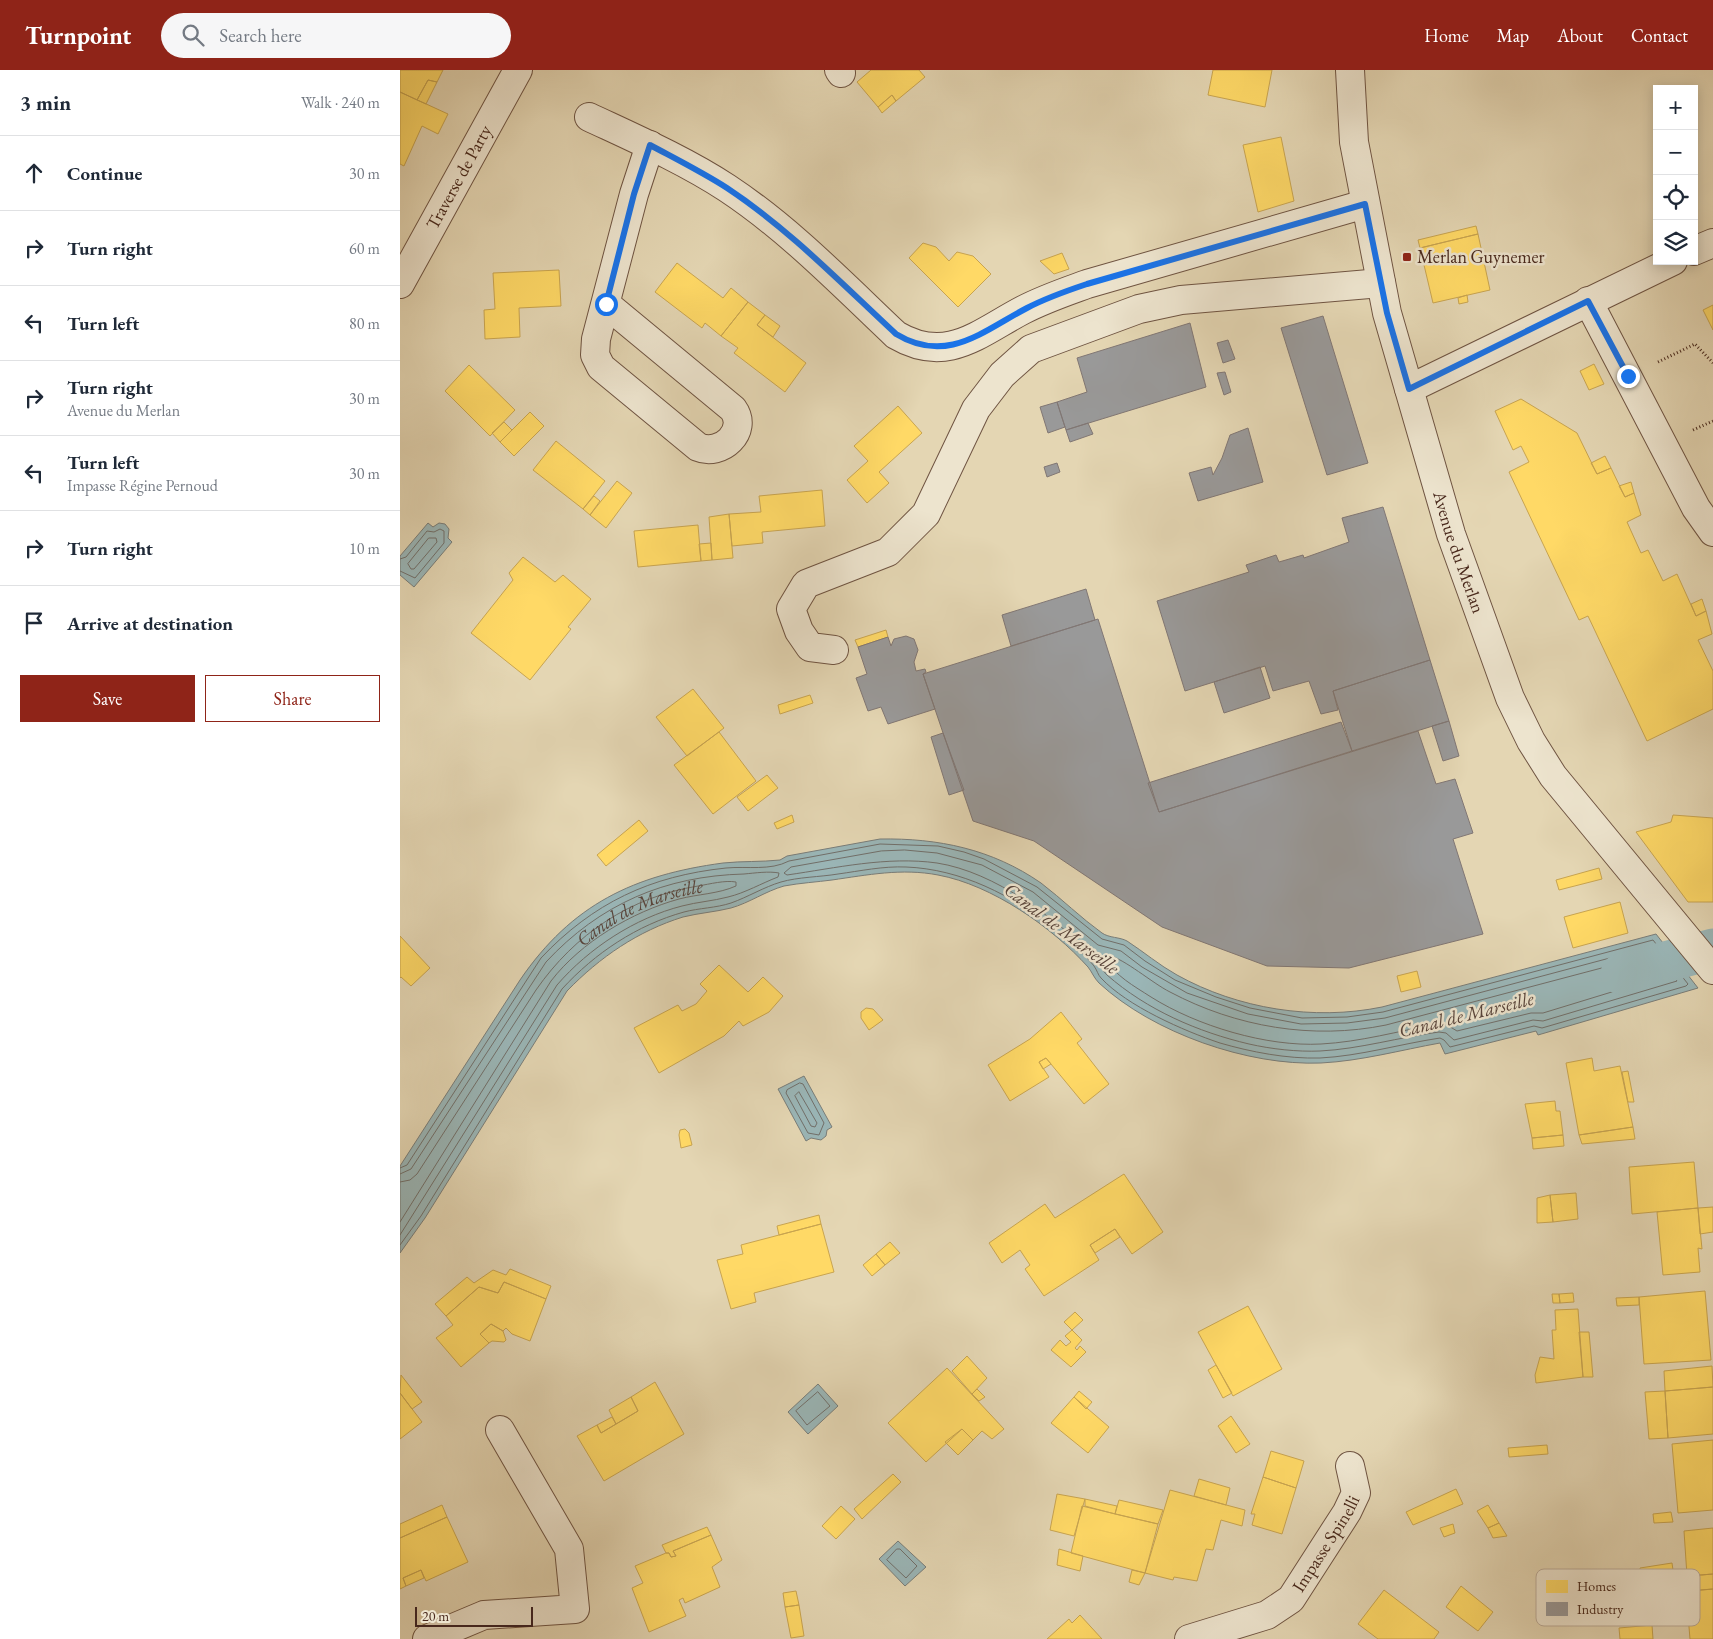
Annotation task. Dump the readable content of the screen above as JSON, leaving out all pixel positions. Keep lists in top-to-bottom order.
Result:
{
  "streets": {
    "street": ["Traverse de Party", "Avenue du Merlan", "Impasse Spinelli"]
  },
  "water": ["Canal de Marseille"],
  "places": {
    "transit": ["Merlan Guynemer"]
  },
  "legend": ["Homes", "Industry"],
  "scale_bar": "20 m",
  "page": {
    "header": "Turnpoint",
    "search": "Search here",
    "nav": [
      "Home",
      "Map",
      "About",
      "Contact"
    ],
    "heading": ["3 min", "Walk · 240 m"],
    "map_buttons": ["+", "−"],
    "list": [
      ["Continue", "30 m"],
      ["Turn right", "60 m"],
      ["Turn left", "80 m"],
      ["Turn right", "Avenue du Merlan", "30 m"],
      ["Turn left", "Impasse Régine Pernoud", "30 m"],
      ["Turn right", "10 m"],
      "Arrive at destination"
    ],
    "buttons": ["Save", "Share"],
    "scale": "20 m"
  }
}
